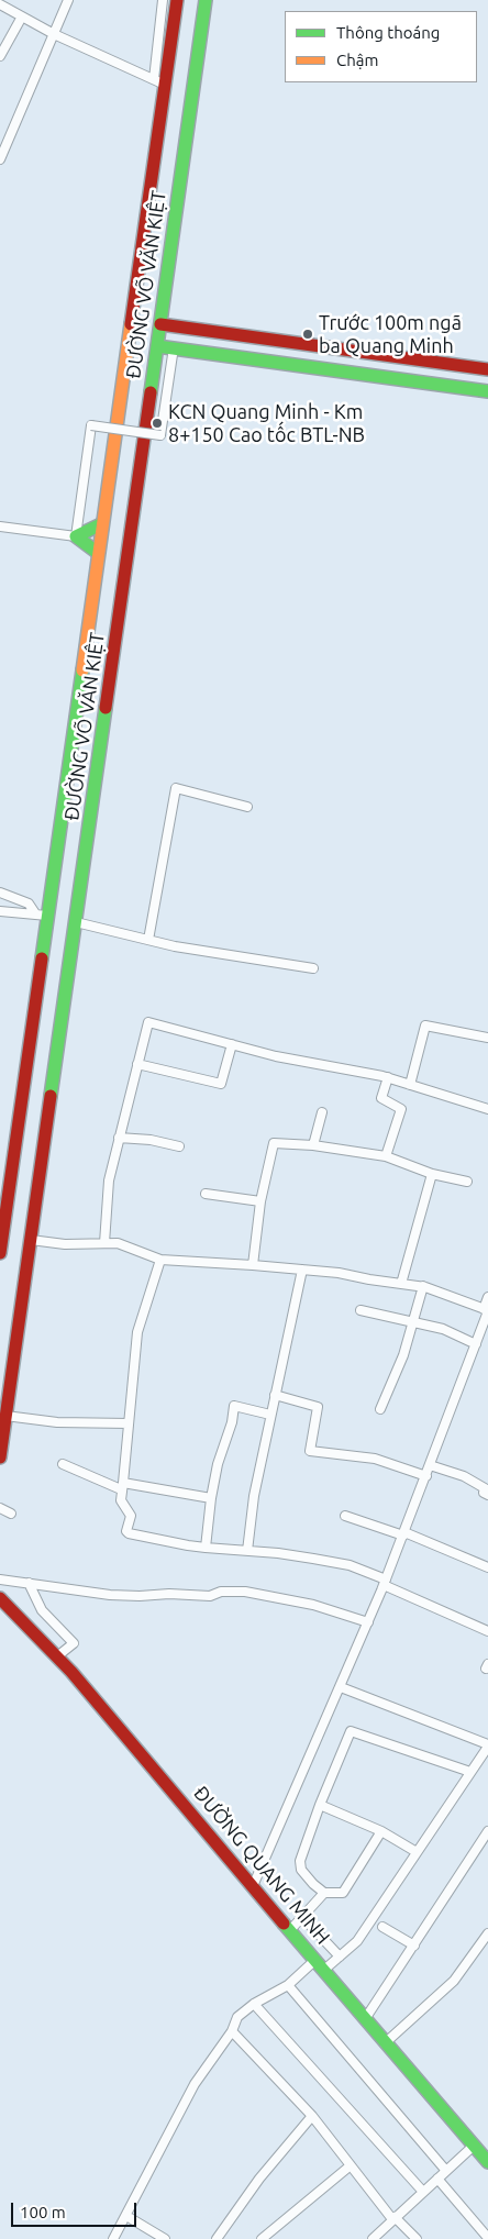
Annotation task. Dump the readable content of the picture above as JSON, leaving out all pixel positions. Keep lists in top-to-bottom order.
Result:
{
  "streets": {
    "main road": ["ĐƯỜNG VÕ VĂN KIỆT", "ĐƯỜNG QUANG MINH"]
  },
  "places": ["Trước 100m ngã ba Quang Minh", "KCN Quang Minh - Km 8+150 Cao tốc BTL-NB"],
  "legend": ["Thông thoáng", "Chậm"],
  "scale_bar": "100 m"
}
